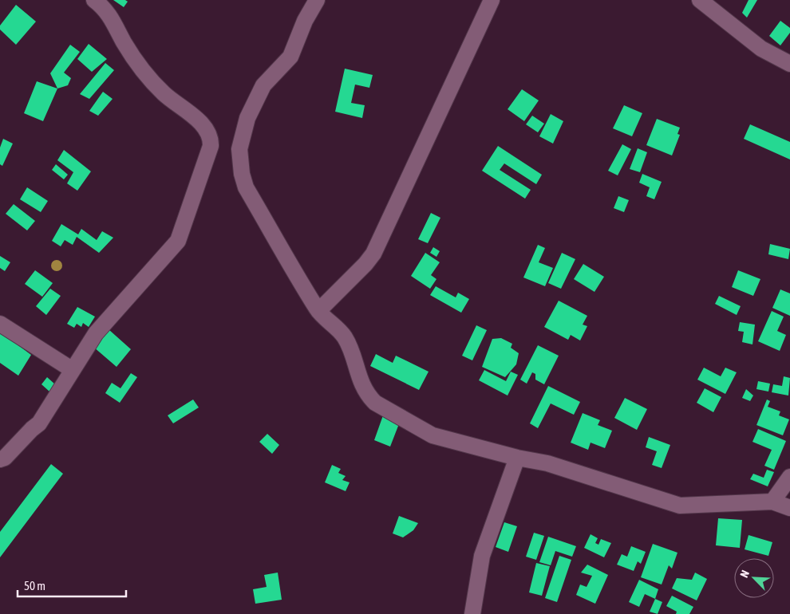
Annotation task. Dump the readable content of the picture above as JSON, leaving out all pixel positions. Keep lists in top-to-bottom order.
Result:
{
  "scale_bar": "50 m",
  "north": "top left"
}
